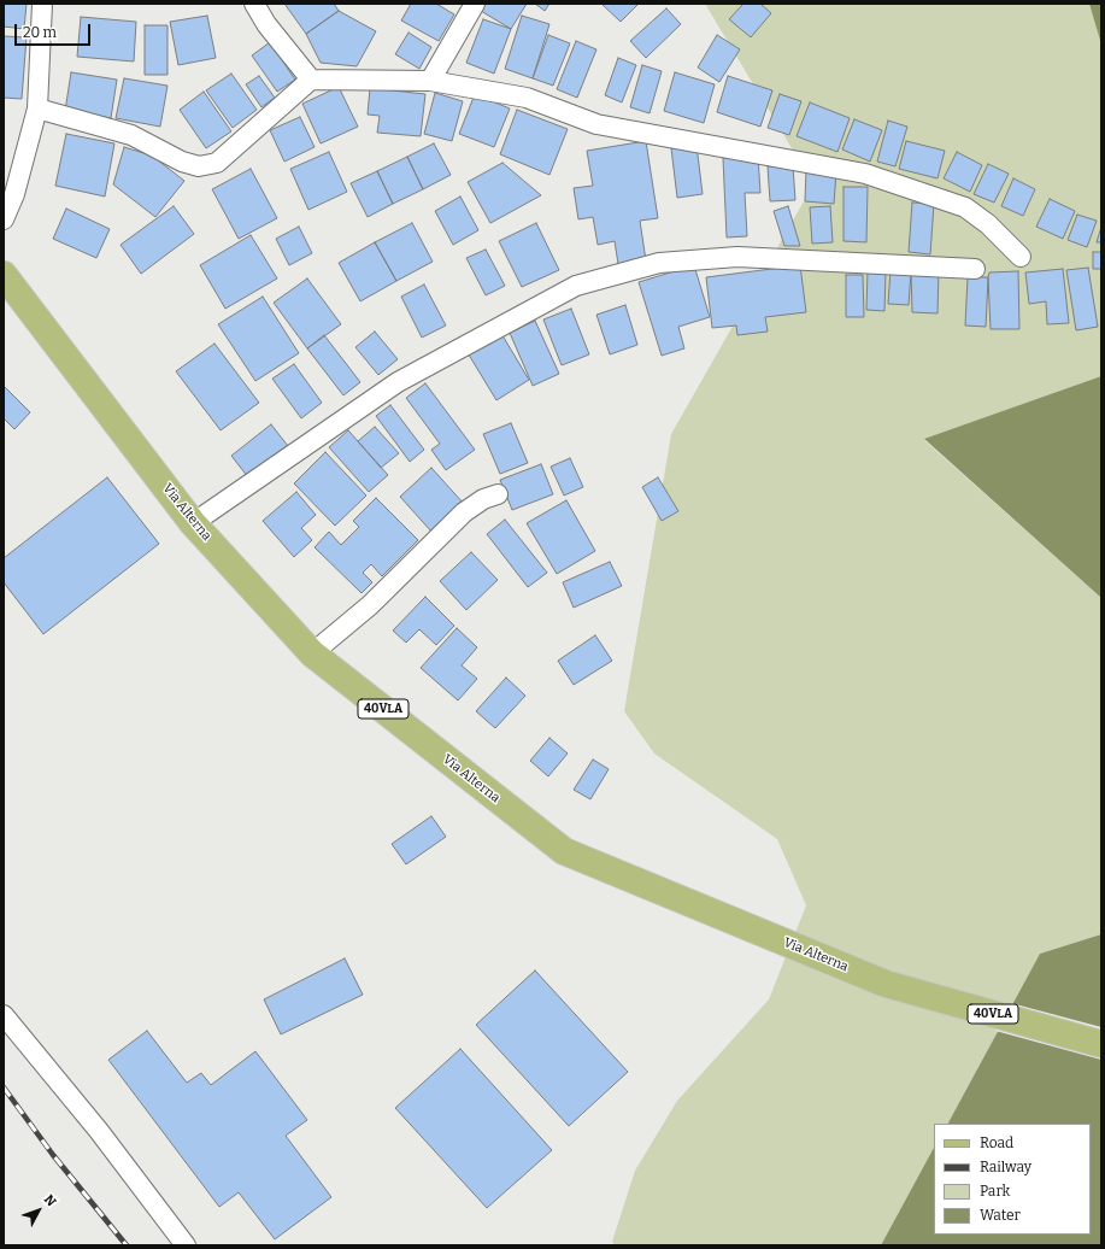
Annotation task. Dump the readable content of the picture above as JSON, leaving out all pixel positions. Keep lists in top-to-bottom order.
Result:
{
  "streets": {
    "main road": ["Via Alterna", "40VLA"]
  },
  "legend": [
    "Road",
    "Railway",
    "Park",
    "Water"
  ],
  "scale_bar": "20 m",
  "north": "top right"
}
